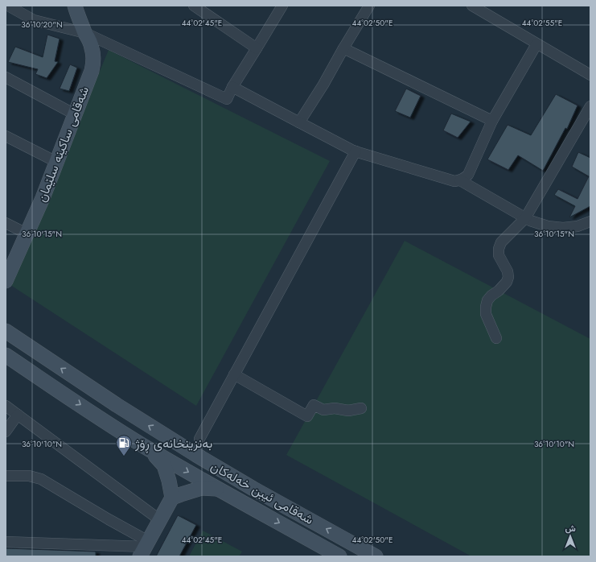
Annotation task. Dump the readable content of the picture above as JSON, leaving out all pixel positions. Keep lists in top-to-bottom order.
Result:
{
  "streets": {
    "main road": ["شەقامی ساکینە سلێمان", "شەقامی ئیبن خەلەکان"]
  },
  "places": {
    "fuel station": ["بەنزینخانەی ڕۆژ"]
  },
  "north": "top",
  "coordinates": [
    "44°02'45\"E",
    "44°02'50\"E",
    "44°02'55\"E",
    "36°10'20\"N",
    "36°10'15\"N",
    "36°10'10\"N"
  ]
}
